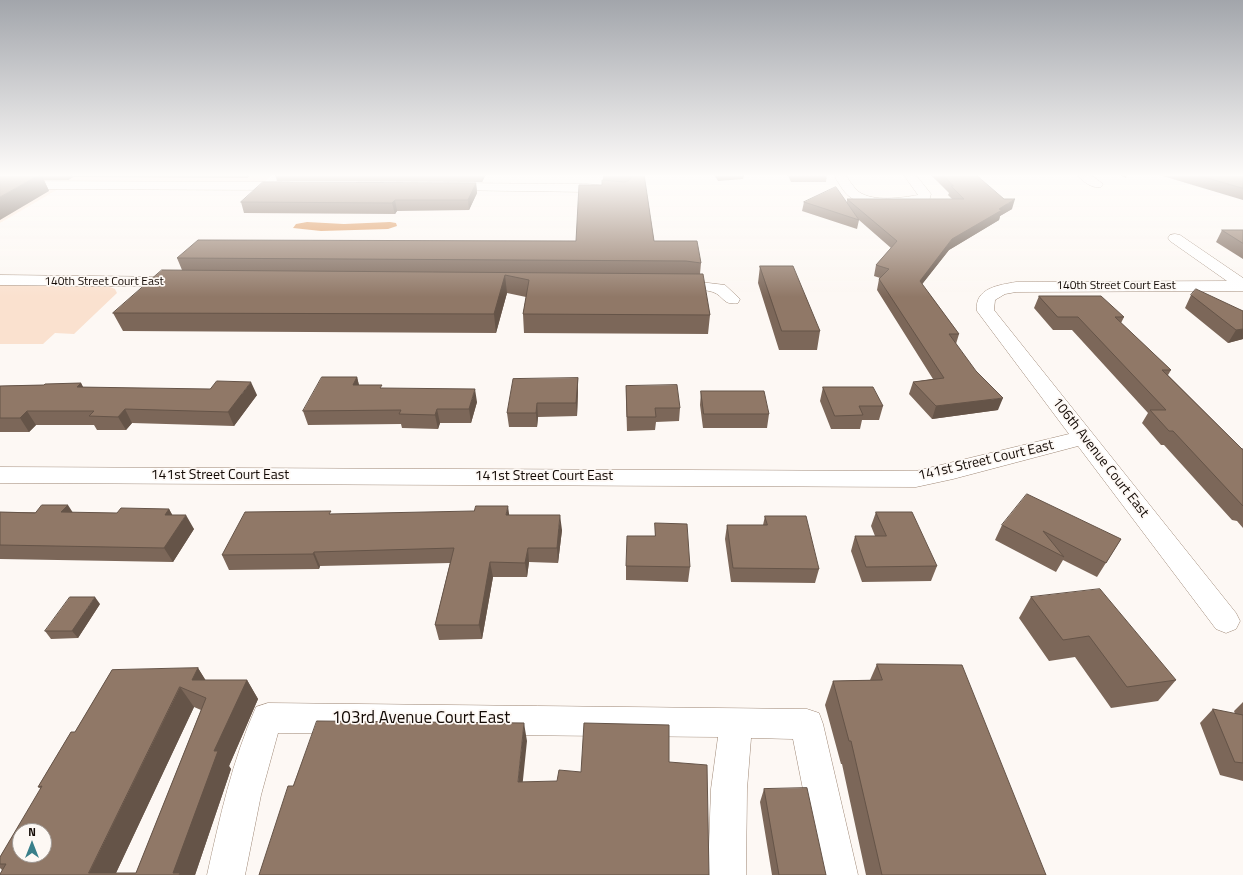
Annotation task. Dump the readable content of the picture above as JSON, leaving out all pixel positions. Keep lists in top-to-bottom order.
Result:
{
  "streets": {
    "street": [
      "140th Street Court East",
      "106th Avenue Court East",
      "141st Street Court East",
      "103rd Avenue Court East"
    ]
  },
  "crossings": [
    ["140th Street Court East", "106th Avenue Court East"],
    ["106th Avenue Court East", "141st Street Court East"]
  ],
  "north": "top"
}
